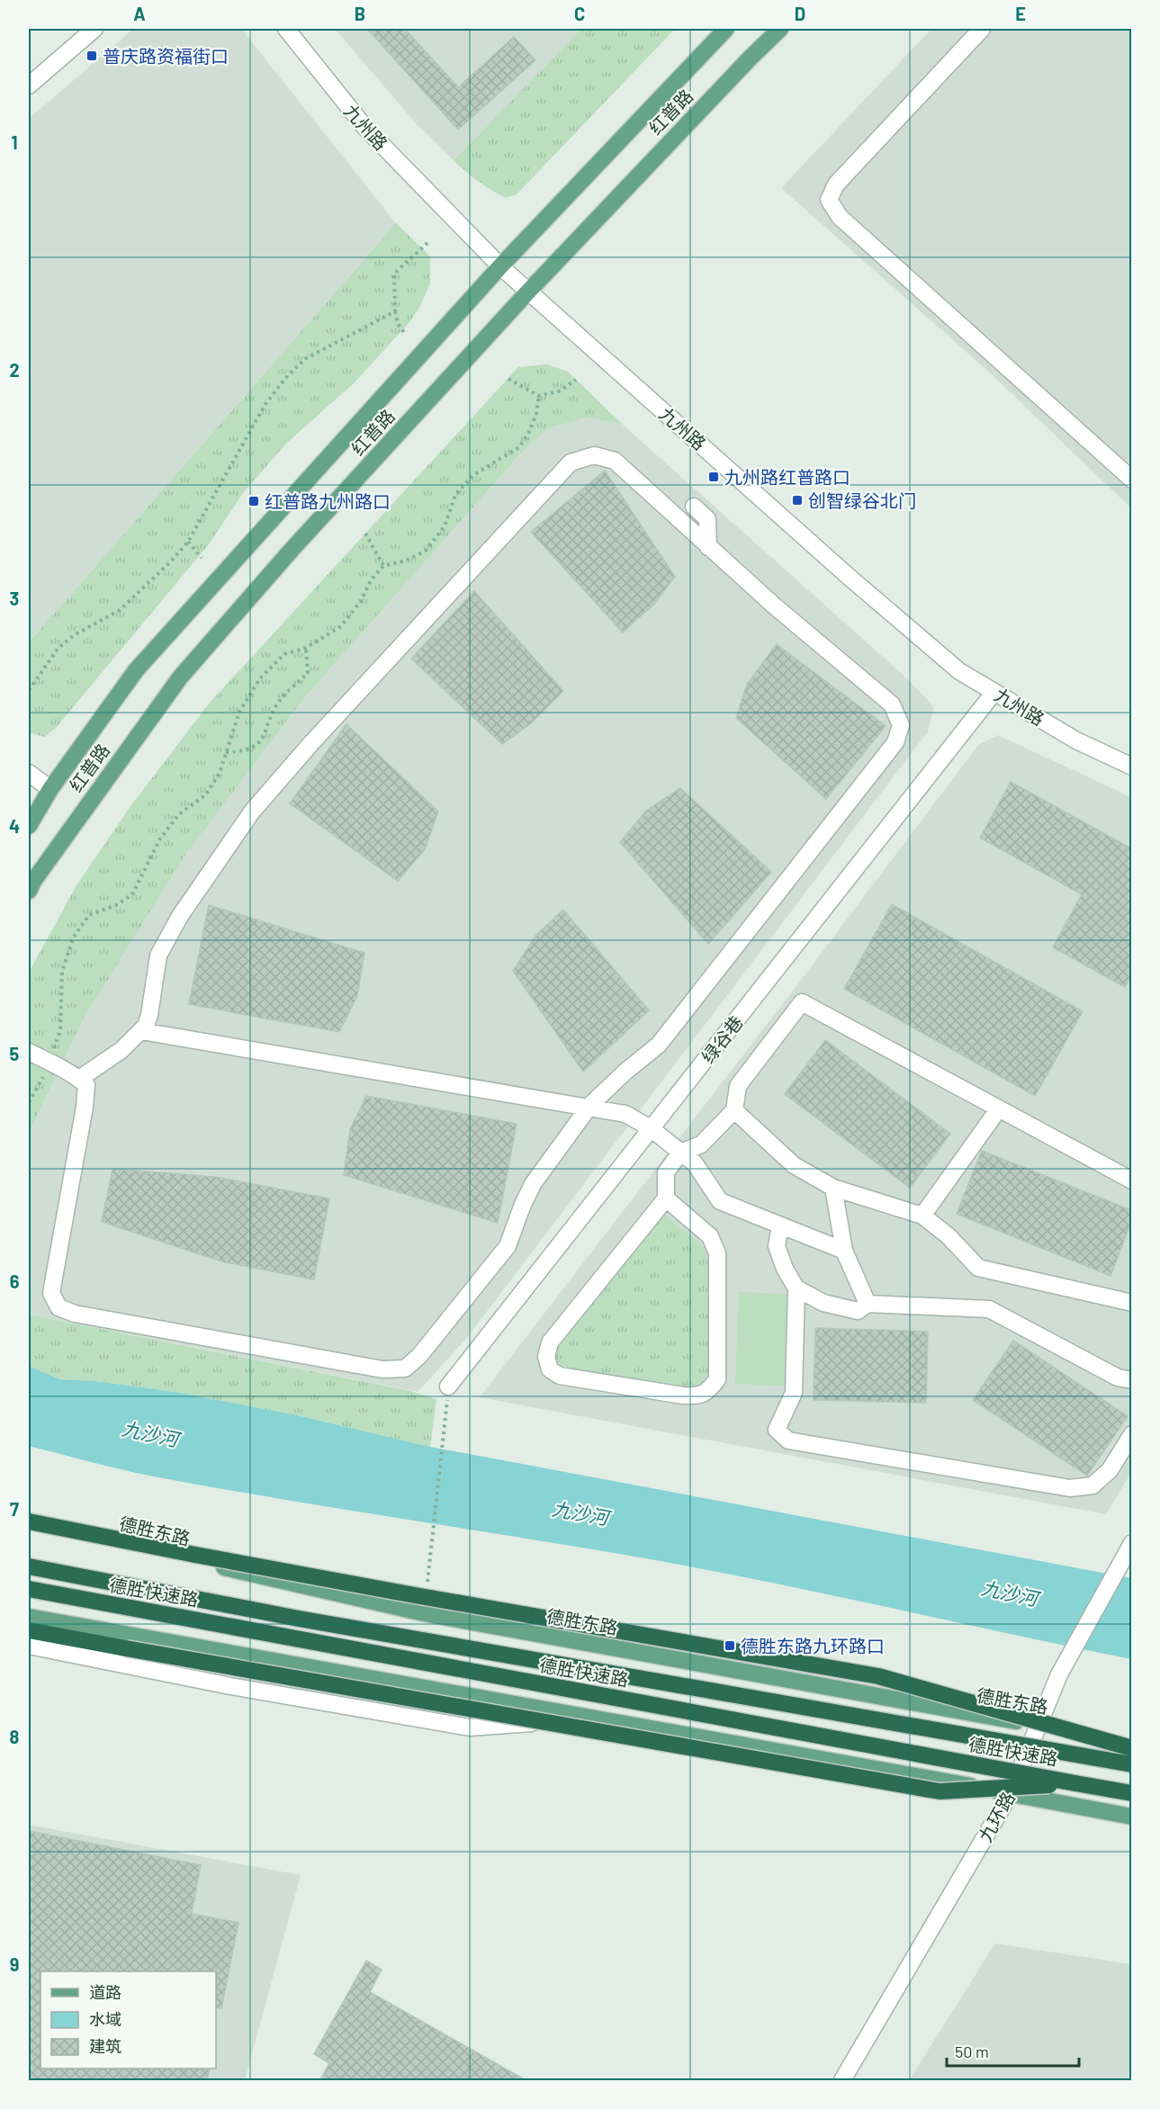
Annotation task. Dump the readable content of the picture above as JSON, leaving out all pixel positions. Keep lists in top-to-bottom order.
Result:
{
  "streets": {
    "highway": ["德胜快速路"],
    "main road": ["红普路", "德胜东路"],
    "street": ["九州路", "绿谷巷", "九环路"]
  },
  "crossings": [
    ["红普路", "九州路"],
    ["九州路", "绿谷巷"],
    ["德胜东路", "九环路"]
  ],
  "water": ["九沙河"],
  "places": {
    "transit": [
      "普庆路资福街口",
      "九州路红普路口",
      "创智绿谷北门",
      "红普路九州路口",
      "德胜东路九环路口"
    ]
  },
  "legend": ["道路", "水域", "建筑"],
  "scale_bar": "50 m",
  "grid": {
    "columns": [
      "A",
      "B",
      "C",
      "D",
      "E"
    ],
    "rows": [
      "1",
      "2",
      "3",
      "4",
      "5",
      "6",
      "7",
      "8",
      "9"
    ]
  }
}
